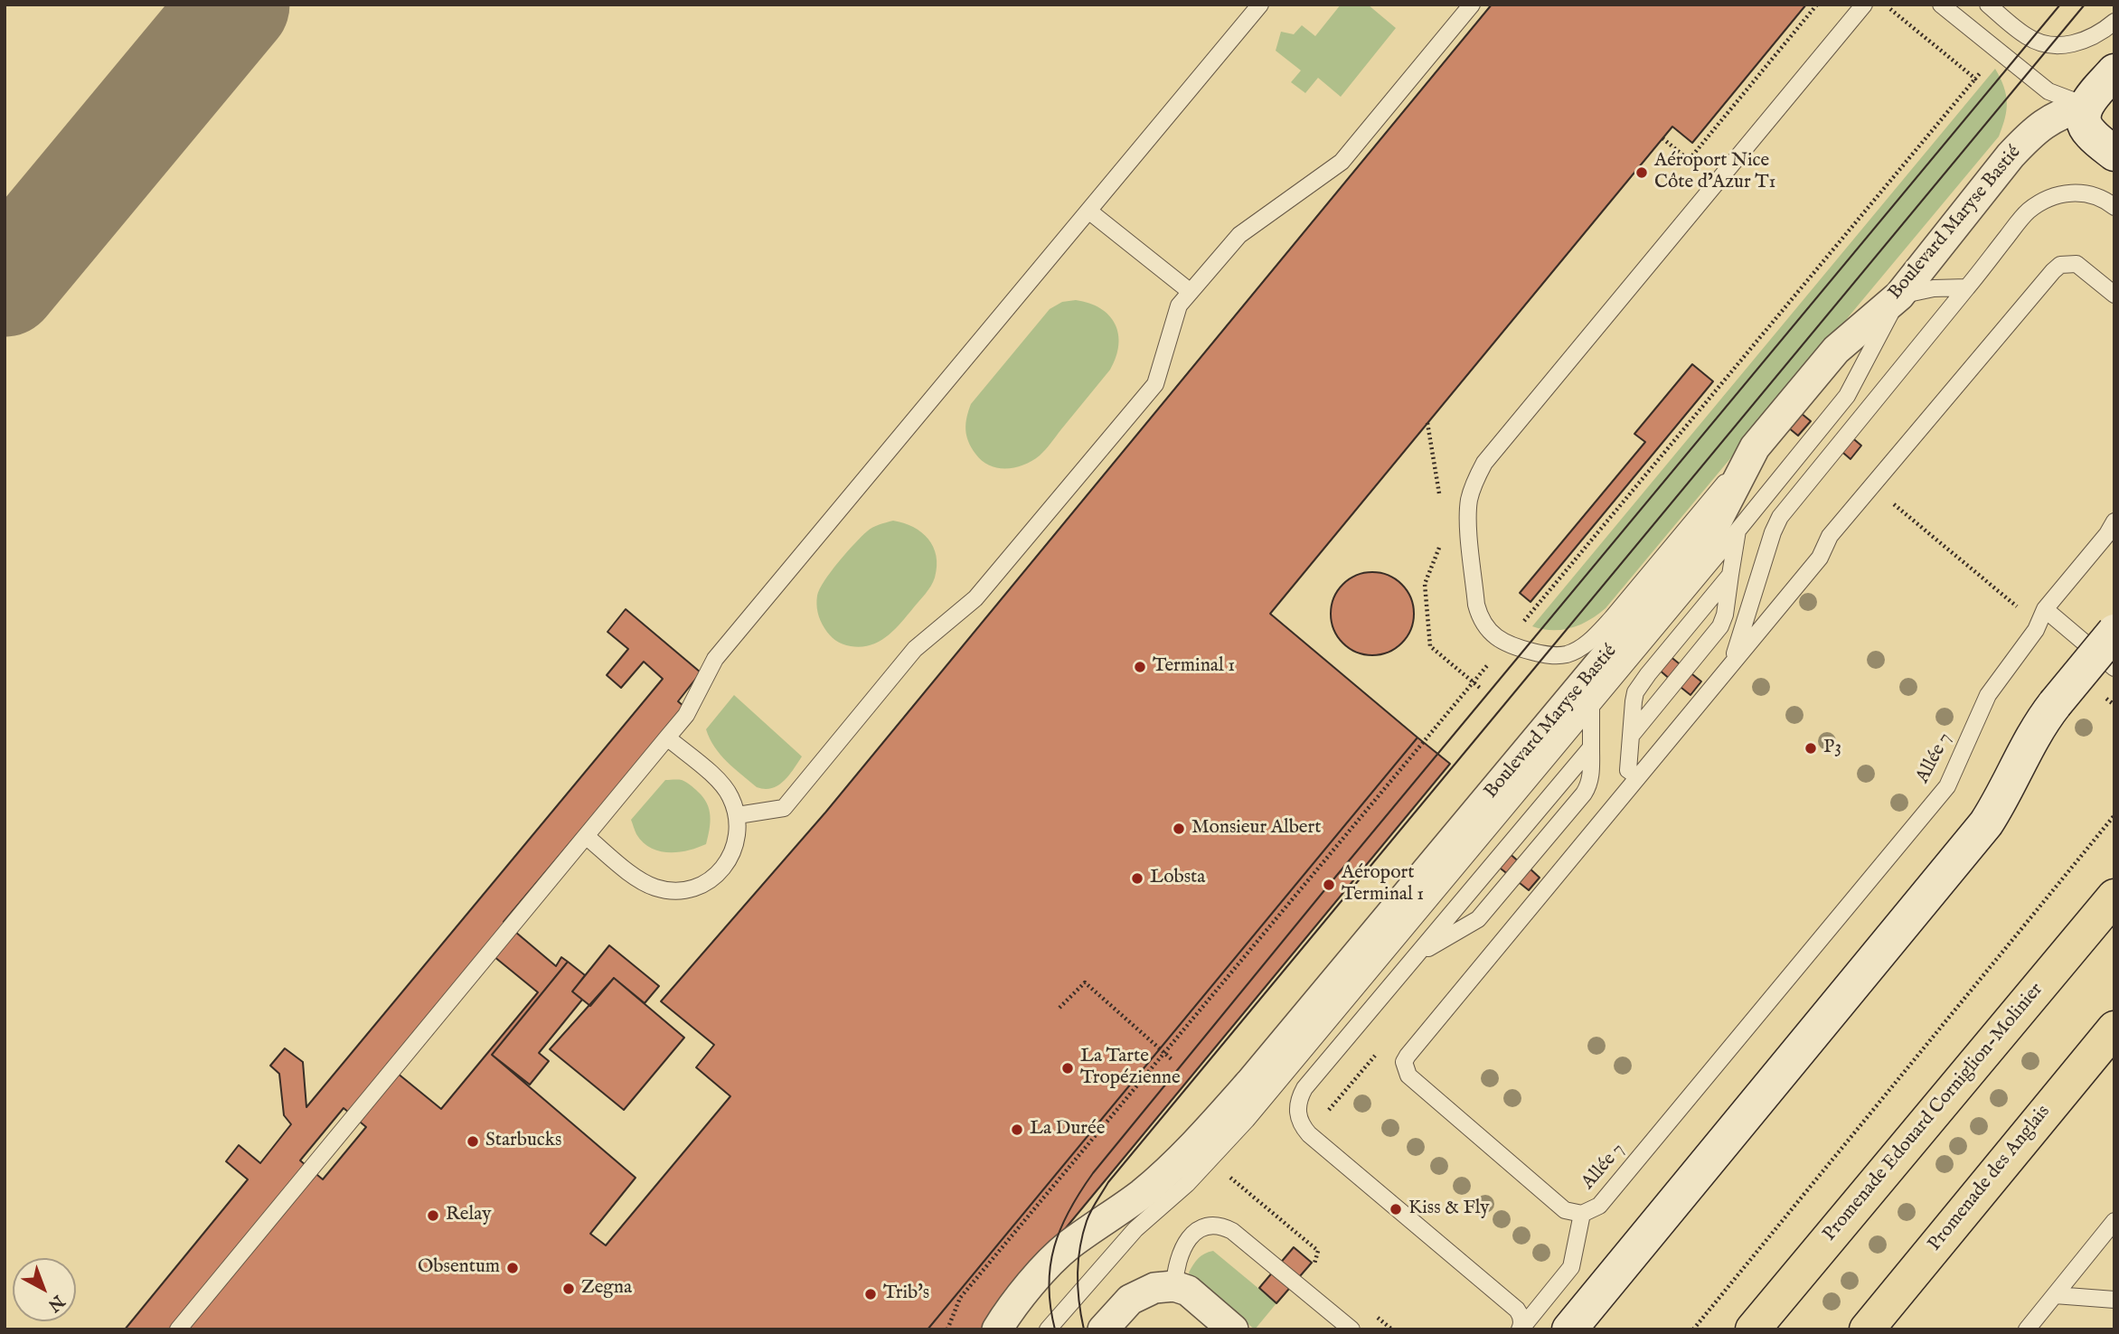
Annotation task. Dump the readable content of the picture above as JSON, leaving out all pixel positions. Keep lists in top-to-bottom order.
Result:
{
  "streets": {
    "main road": ["Promenade Edouard Corniglion-Molinier", "Promenade des Anglais"],
    "street": ["Boulevard Maryse Bastié"],
    "lane": ["Allée 7"]
  },
  "places": [
    "Aéroport Nice Côte d’Azur T1",
    "Terminal 1",
    "P3",
    "Monsieur Albert",
    "Lobsta",
    "Aéroport Terminal 1",
    "La Tarte Tropézienne",
    "La Durée",
    "Starbucks",
    "Kiss & Fly",
    "Relay",
    "Obsentum",
    "Zegna",
    "Trib's"
  ],
  "north": "bottom right"
}
